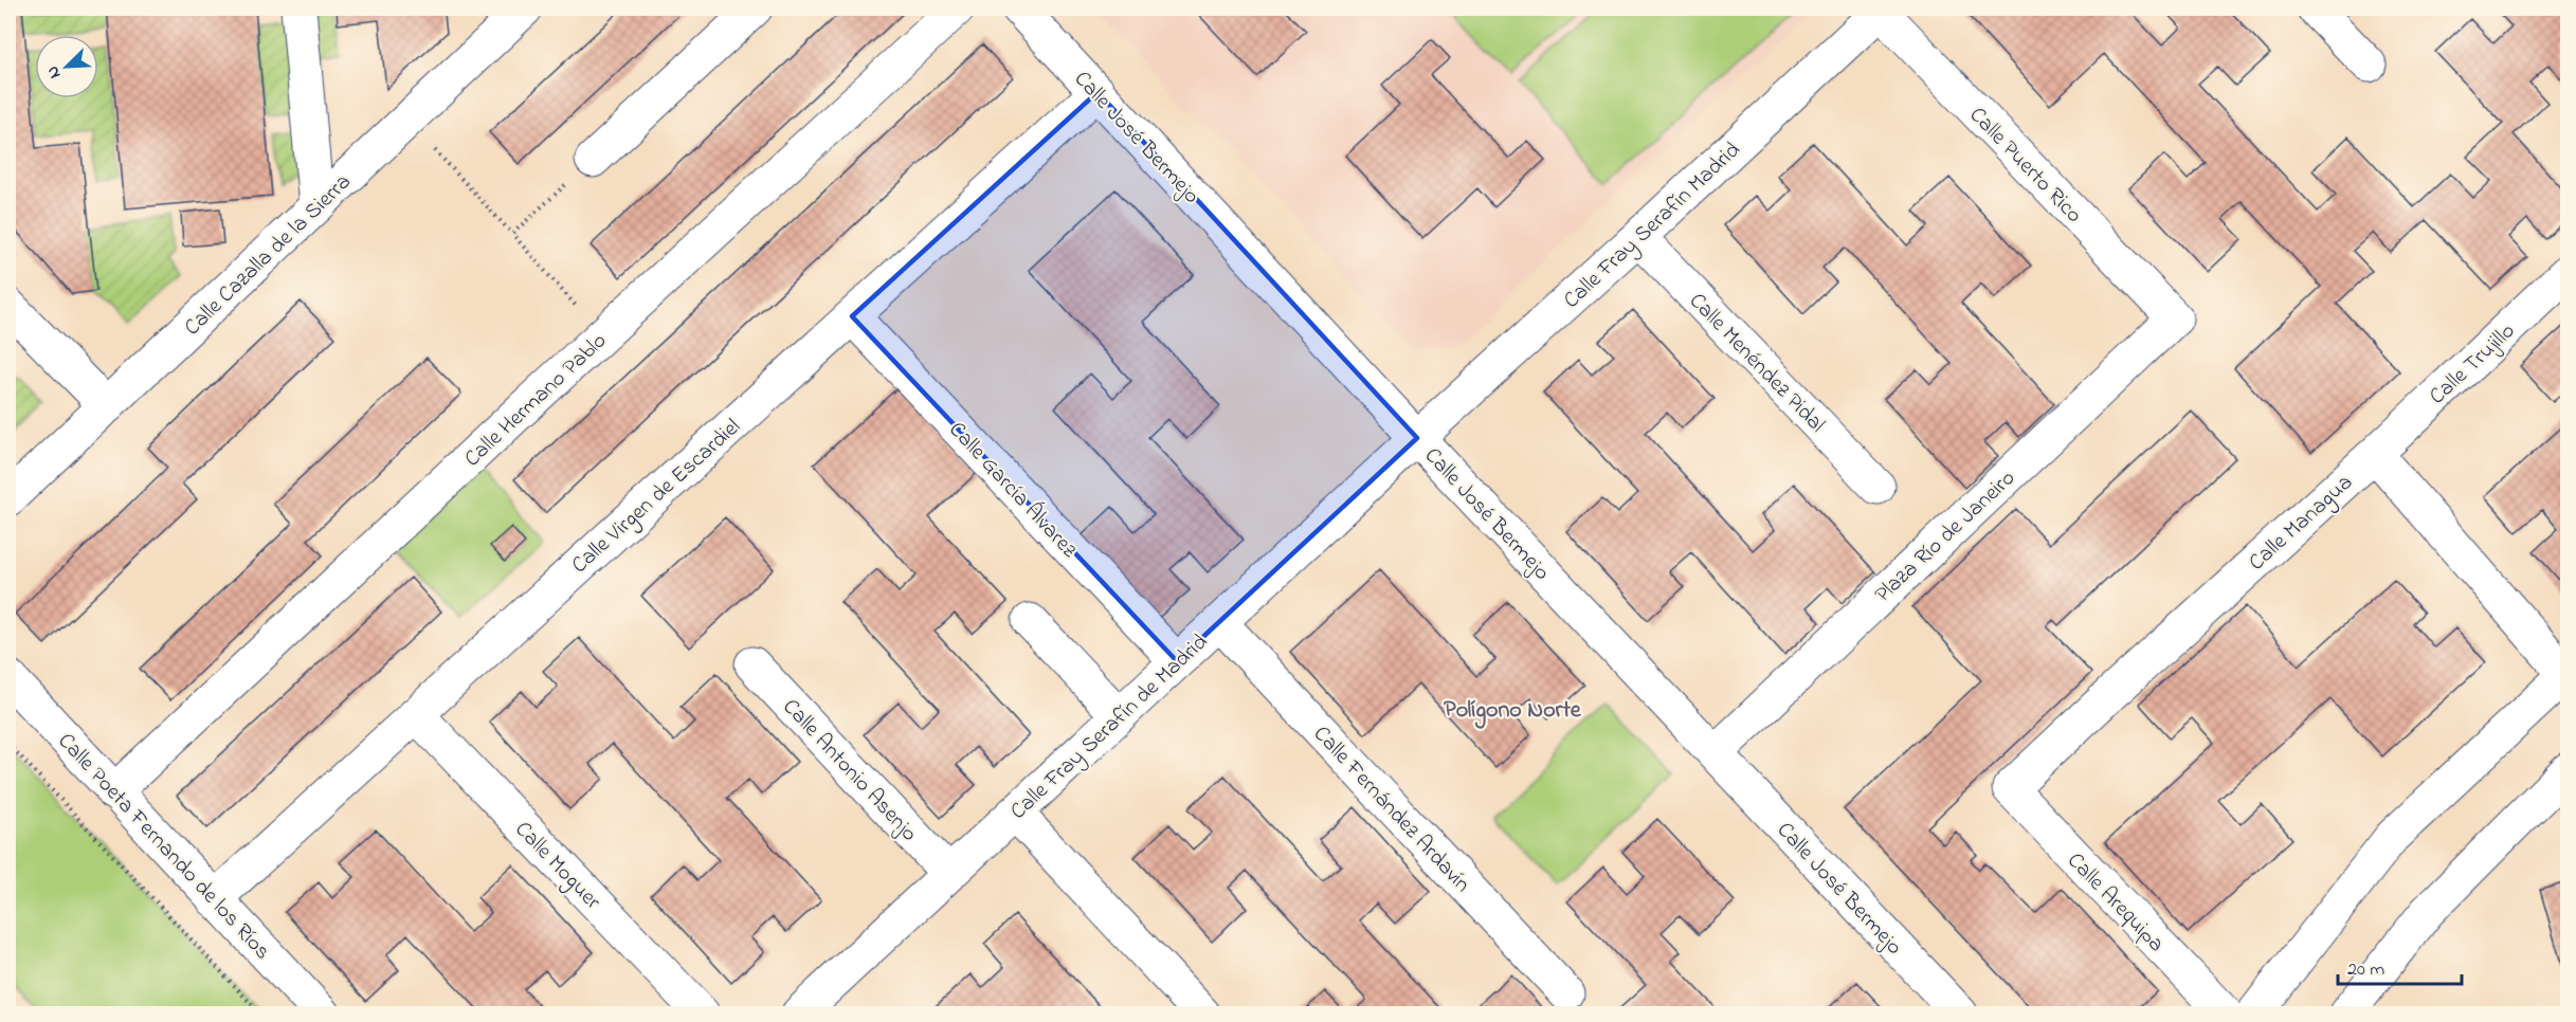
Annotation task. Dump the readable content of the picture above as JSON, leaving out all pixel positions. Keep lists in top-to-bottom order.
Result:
{
  "streets": {
    "street": [
      "Calle José Bermejo",
      "Calle Puerto Rico",
      "Calle Fray Serafín Madrid",
      "Calle Cazalla de la Sierra",
      "Calle Menéndez Pidal",
      "Calle Trujillo",
      "Calle Hermano Pablo",
      "Calle García Álvarez",
      "Calle Virgen de Escardiel",
      "Calle Managua",
      "Plaza Río de Janeiro",
      "Calle Fray Serafín de Madrid",
      "Calle Antonio Asenjo",
      "Calle Fernández Ardavín",
      "Calle Poeta Fernando de los Ríos",
      "Calle Moguer",
      "Calle Arequipa"
    ]
  },
  "crossings": [
    ["Calle José Bermejo", "Calle Fray Serafín Madrid"],
    ["Calle José Bermejo", "Calle Virgen de Escardiel"],
    ["Calle José Bermejo", "Plaza Río de Janeiro"],
    ["Calle José Bermejo", "Calle Fray Serafín de Madrid"],
    ["Calle Puerto Rico", "Calle Fray Serafín Madrid"],
    ["Calle Puerto Rico", "Plaza Río de Janeiro"],
    ["Calle Fray Serafín Madrid", "Calle Menéndez Pidal"],
    ["Calle Fray Serafín Madrid", "Calle Fray Serafín de Madrid"],
    ["Calle Trujillo", "Calle Managua"],
    ["Calle Hermano Pablo", "Calle Poeta Fernando de los Ríos"],
    ["Calle García Álvarez", "Calle Virgen de Escardiel"],
    ["Calle García Álvarez", "Calle Fray Serafín de Madrid"],
    ["Calle Virgen de Escardiel", "Calle Poeta Fernando de los Ríos"],
    ["Calle Virgen de Escardiel", "Calle Moguer"],
    ["Calle Managua", "Calle Arequipa"],
    ["Calle Fray Serafín de Madrid", "Calle Antonio Asenjo"],
    ["Calle Fray Serafín de Madrid", "Calle Fernández Ardavín"]
  ],
  "districts": ["Polígono Norte"],
  "scale_bar": "20 m",
  "north": "bottom left"
}
